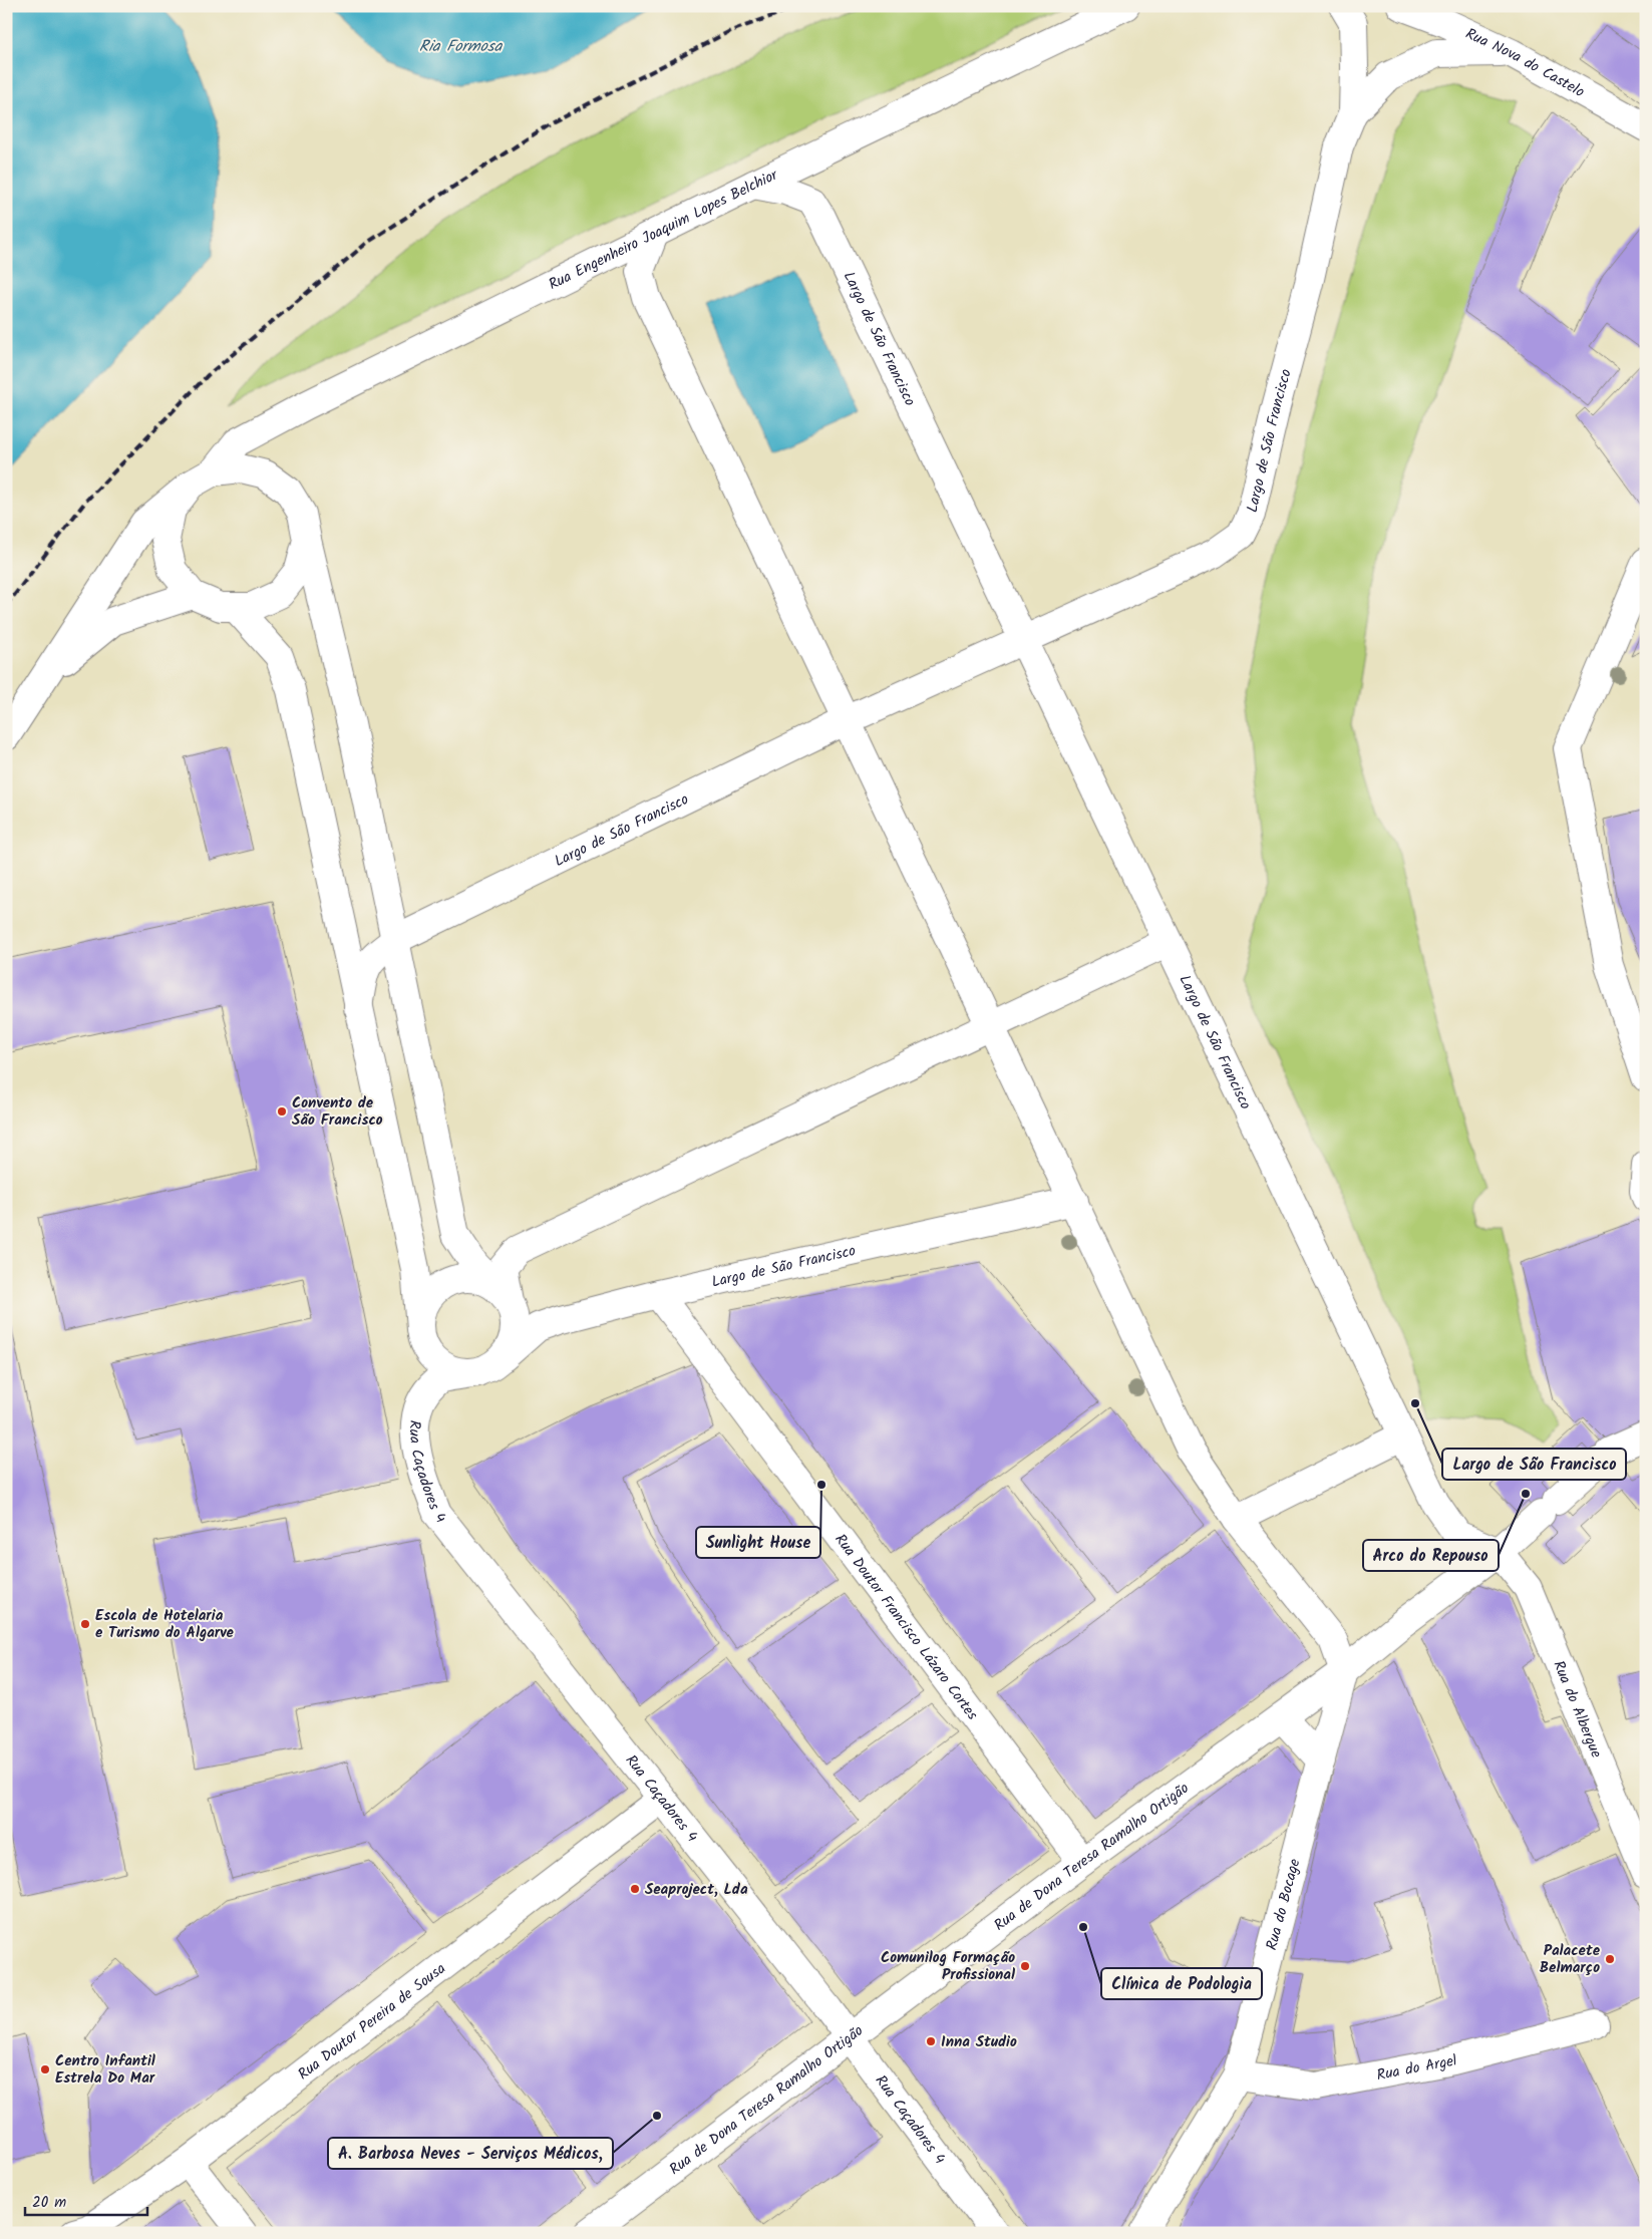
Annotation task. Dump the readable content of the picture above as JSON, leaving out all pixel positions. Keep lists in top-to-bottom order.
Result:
{
  "streets": {
    "street": [
      "Rua Nova do Castelo",
      "Rua Engenheiro Joaquim Lopes Belchior",
      "Largo de São Francisco",
      "Rua Caçadores 4",
      "Rua Doutor Francisco Lázaro Cortes",
      "Rua do Albergue",
      "Rua de Dona Teresa Ramalho Ortigão",
      "Rua do Bocage",
      "Rua Doutor Pereira de Sousa",
      "Rua do Argel"
    ]
  },
  "crossings": [
    ["Rua Engenheiro Joaquim Lopes Belchior", "Largo de São Francisco"],
    ["Largo de São Francisco", "Rua Caçadores 4"],
    ["Largo de São Francisco", "Rua Doutor Francisco Lázaro Cortes"],
    ["Largo de São Francisco", "Rua do Albergue"],
    ["Largo de São Francisco", "Rua de Dona Teresa Ramalho Ortigão"],
    ["Rua Caçadores 4", "Rua de Dona Teresa Ramalho Ortigão"],
    ["Rua Caçadores 4", "Rua Doutor Pereira de Sousa"],
    ["Rua Doutor Francisco Lázaro Cortes", "Rua de Dona Teresa Ramalho Ortigão"],
    ["Rua do Albergue", "Rua de Dona Teresa Ramalho Ortigão"],
    ["Rua de Dona Teresa Ramalho Ortigão", "Rua do Bocage"],
    ["Rua do Bocage", "Rua do Argel"]
  ],
  "water": ["Ria Formosa"],
  "places": [
    "Convento de São Francisco",
    "Largo de São Francisco",
    "Sunlight House",
    "Arco do Repouso",
    "Escola de Hotelaria e Turismo do Algarve",
    "Seaproject, Lda",
    "Clínica de Podologia",
    "Palacete Belmarço",
    "Comunilog Formação Profissional",
    "Inna Studio",
    "Centro Infantil Estrela Do Mar",
    "A. Barbosa Neves - Serviços Médicos,"
  ],
  "scale_bar": "20 m"
}
